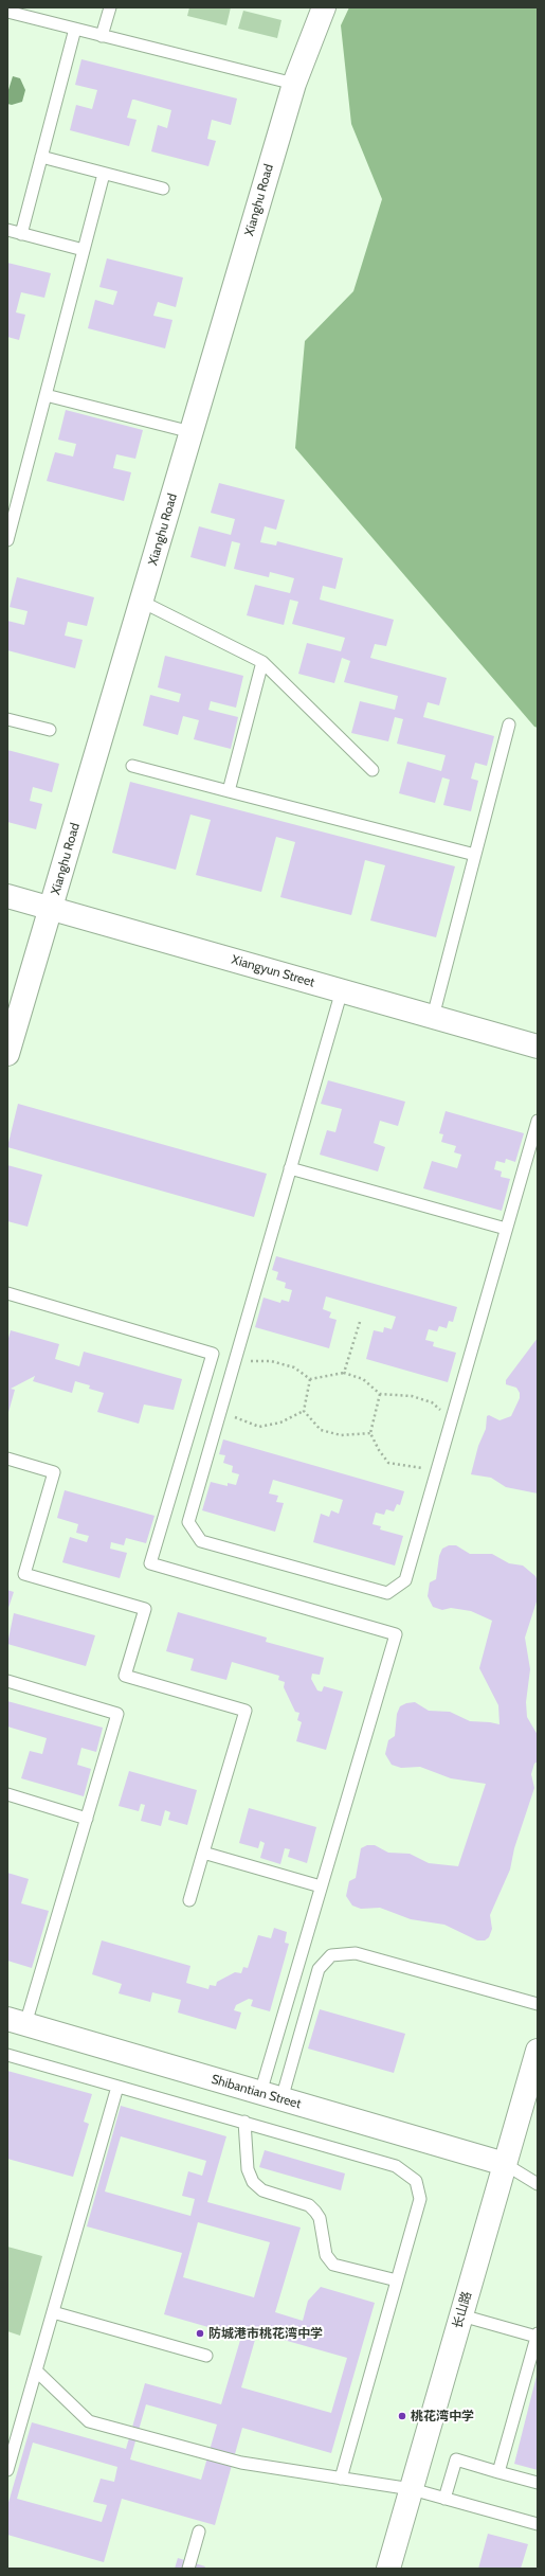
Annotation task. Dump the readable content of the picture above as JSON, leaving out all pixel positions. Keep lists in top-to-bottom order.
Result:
{
  "streets": {
    "street": [
      "Xianghu Road",
      "Xiangyun Street",
      "Shibantian Street",
      "长山路"
    ]
  },
  "crossings": [
    ["Xianghu Road", "Xiangyun Street"],
    ["Shibantian Street", "长山路"]
  ],
  "places": ["防城港市桃花湾中学", "桃花湾中学"]
}
